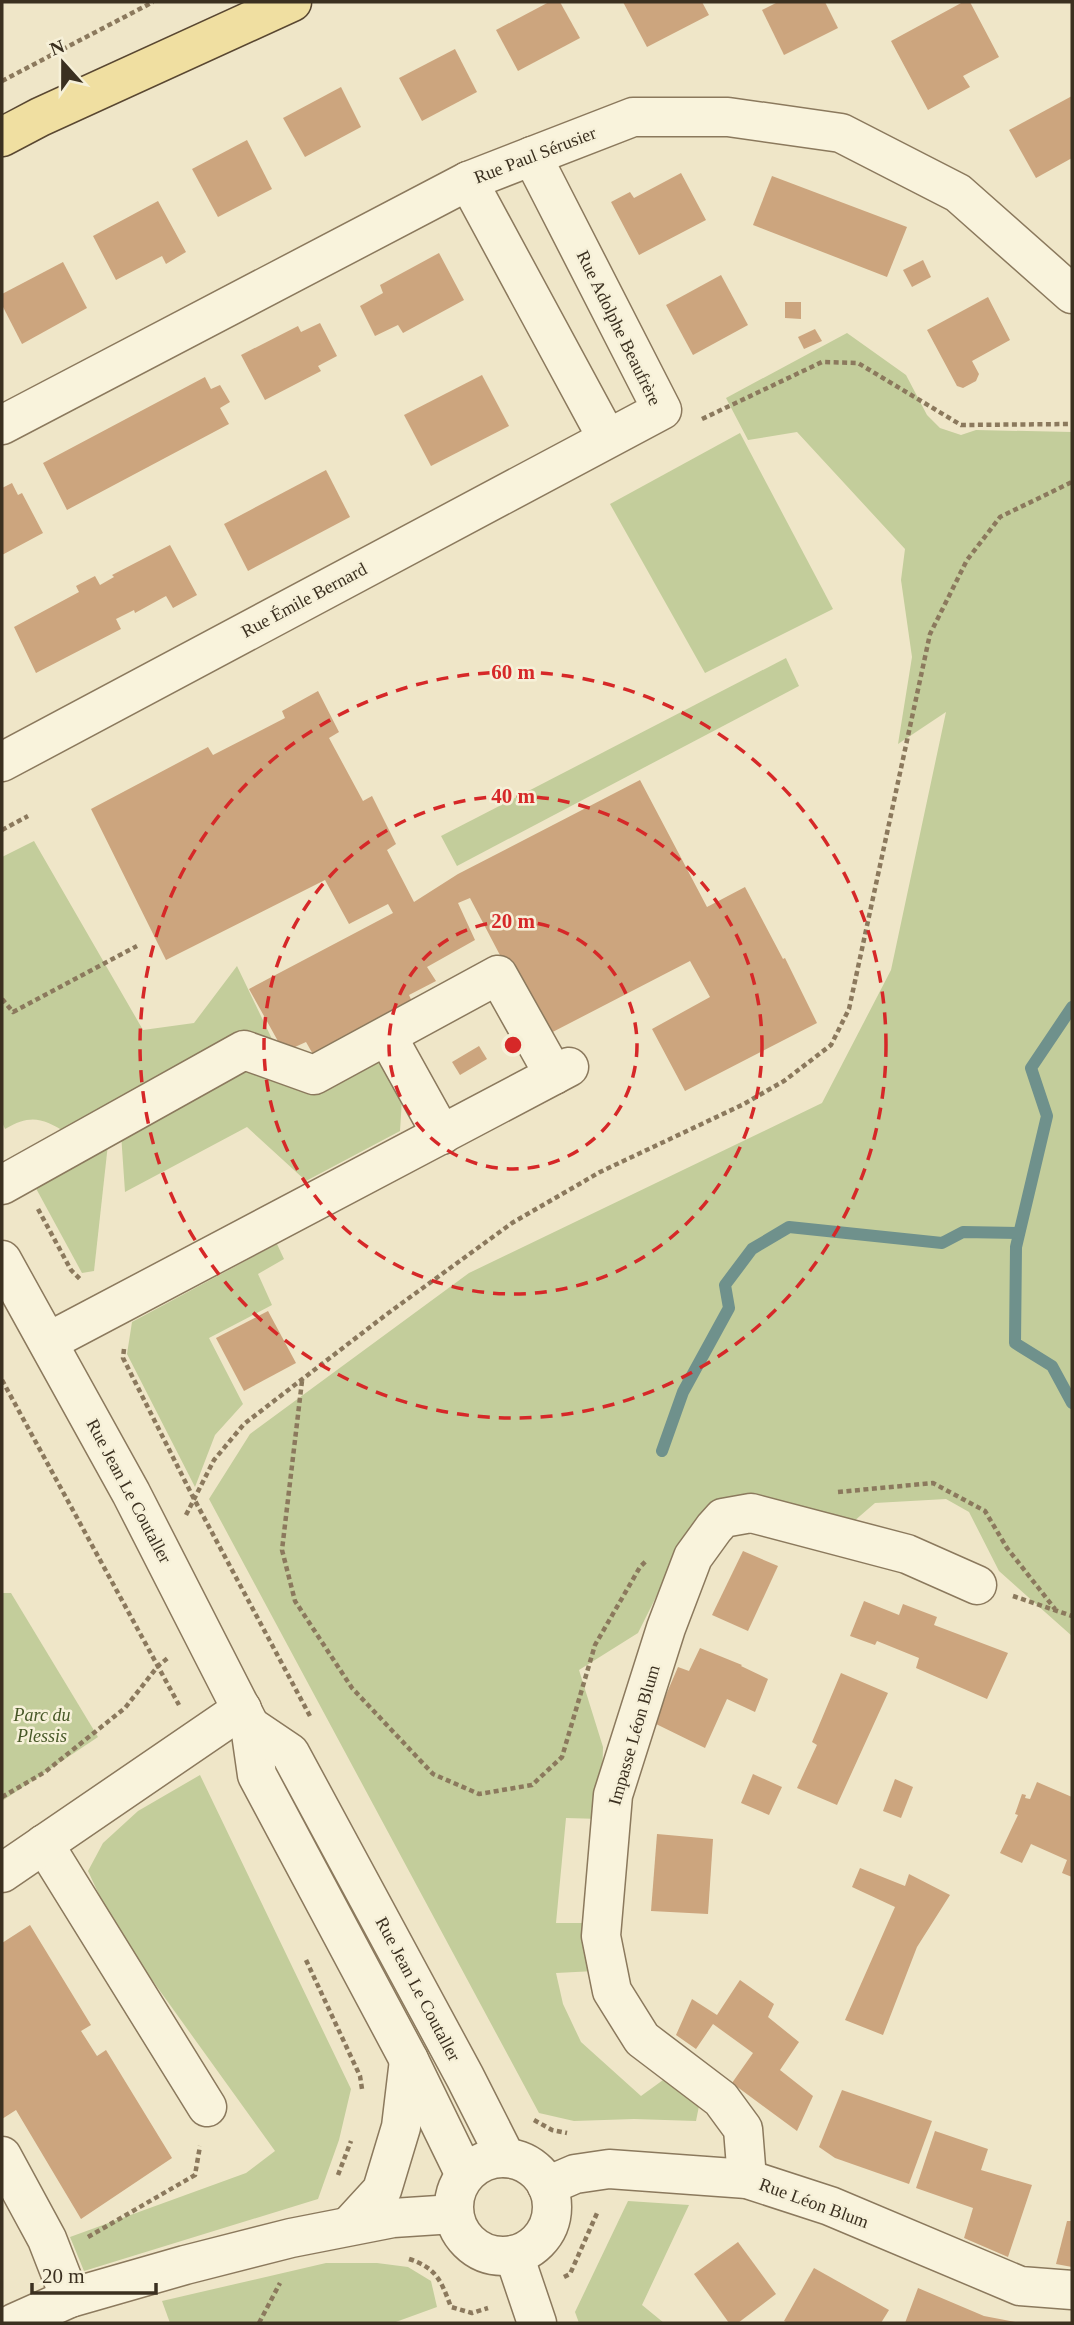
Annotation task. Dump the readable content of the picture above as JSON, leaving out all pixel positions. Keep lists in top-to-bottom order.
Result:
{
  "streets": {
    "street": [
      "Rue Paul Sérusier",
      "Rue Adolphe Beaufrère",
      "Rue Émile Bernard",
      "Rue Jean Le Coutaller",
      "Impasse Léon Blum",
      "Rue Léon Blum"
    ]
  },
  "crossings": [
    ["Rue Paul Sérusier", "Rue Adolphe Beaufrère"],
    ["Rue Adolphe Beaufrère", "Rue Émile Bernard"],
    ["Rue Jean Le Coutaller", "Rue Léon Blum"],
    ["Impasse Léon Blum", "Rue Léon Blum"]
  ],
  "parks": ["Parc du Plessis"],
  "scale_bar": "20 m",
  "north": "top",
  "rings": ["60 m", "40 m", "20 m"]
}
